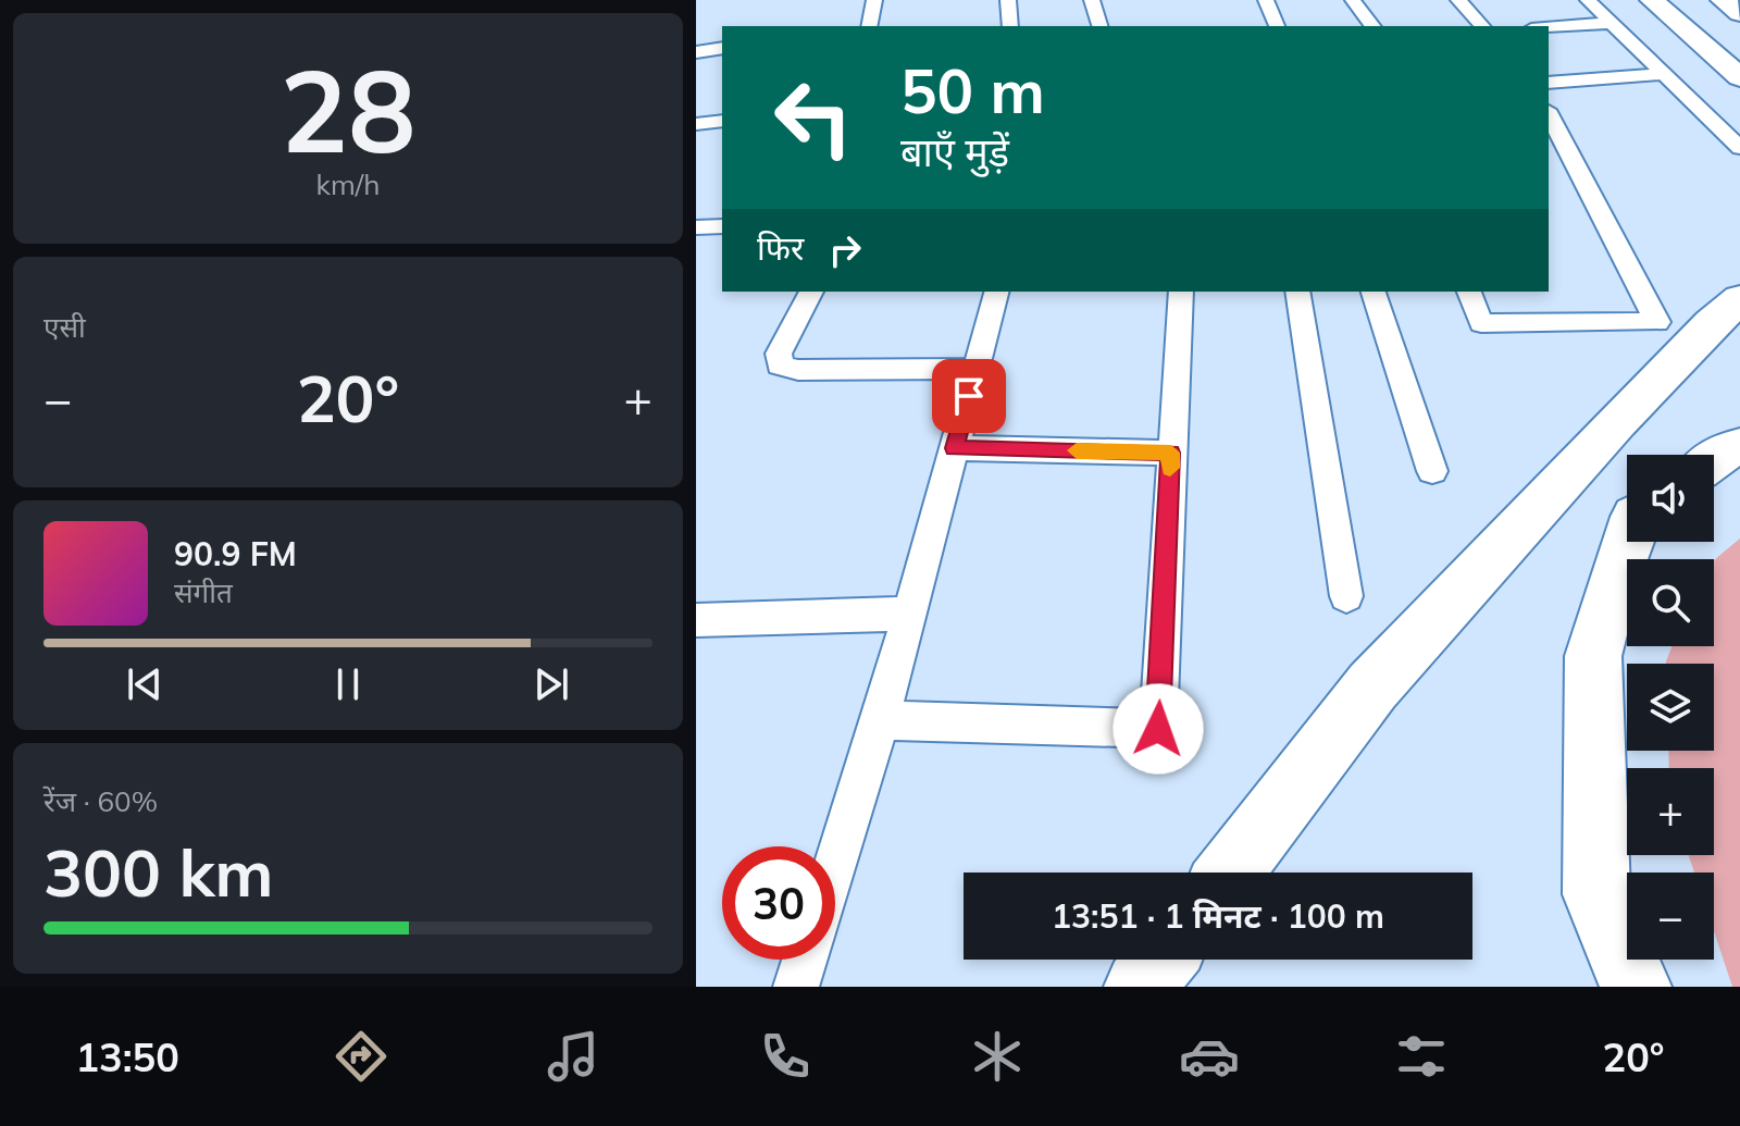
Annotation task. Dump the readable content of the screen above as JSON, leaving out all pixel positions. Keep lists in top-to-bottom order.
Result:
{
  "page": {
    "tile": [
      ["28", "km/h"],
      "एसी",
      ["रेंज · 60%", "300 km"]
    ],
    "turn": ["50 m", "बाएँ मुड़ें"],
    "then": "फिर",
    "heat": ["−", "20°", "+"],
    "map_buttons": ["+", "−"],
    "song": ["90.9 FM", "संगीत"],
    "limit": "30",
    "trip": "13:51 · 1 मिनट · 100 m",
    "tabs": ["13:50", "20°"]
  }
}
